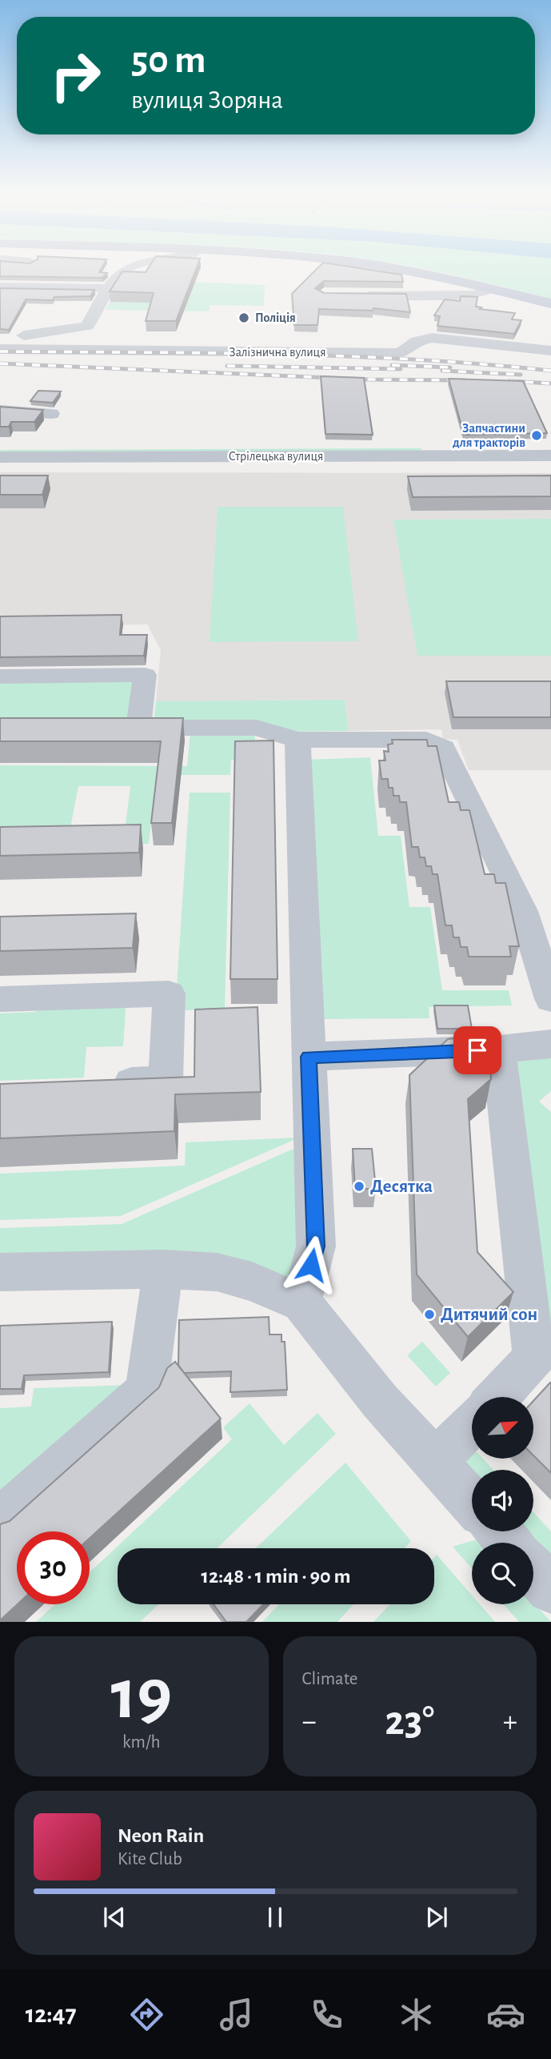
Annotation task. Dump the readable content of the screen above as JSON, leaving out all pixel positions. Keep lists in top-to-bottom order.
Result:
{
  "streets": {
    "street": ["Залізнична вулиця", "Стрілецька вулиця"]
  },
  "places": [
    "Поліція",
    "Запчастини для тракторів",
    "Десятка",
    "Дитячий сон"
  ],
  "north": "top right",
  "page": {
    "turn": ["50 m", "вулиця Зоряна"],
    "limit": "30",
    "trip": "12:48 · 1 min · 90 m",
    "tile": [
      ["19", "km/h"],
      "Climate"
    ],
    "heat": ["−", "23°", "+"],
    "song": ["Neon Rain", "Kite Club"],
    "tabs": "12:47"
  }
}
